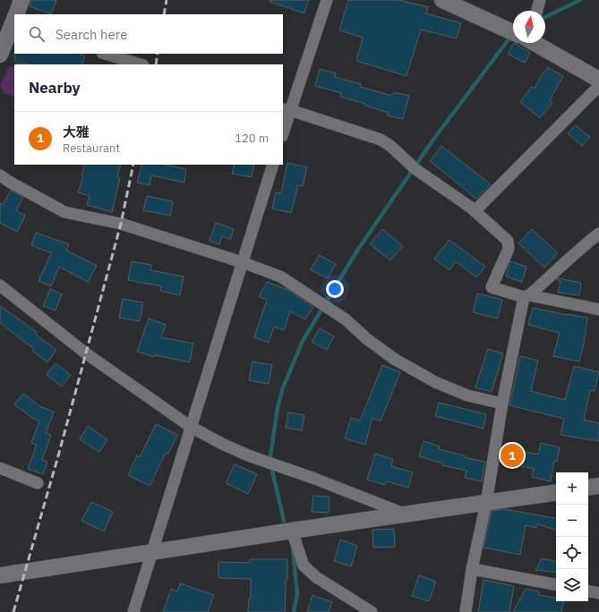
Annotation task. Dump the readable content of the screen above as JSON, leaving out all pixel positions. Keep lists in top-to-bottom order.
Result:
{
  "north": "top",
  "page": {
    "search": "Search here",
    "heading": "Nearby",
    "list": [
      {
        "mark": "1",
        "name": "大雅",
        "note": "Restaurant",
        "value": "120 m"
      }
    ],
    "pins": "1",
    "map_buttons": ["+", "−"]
  }
}
